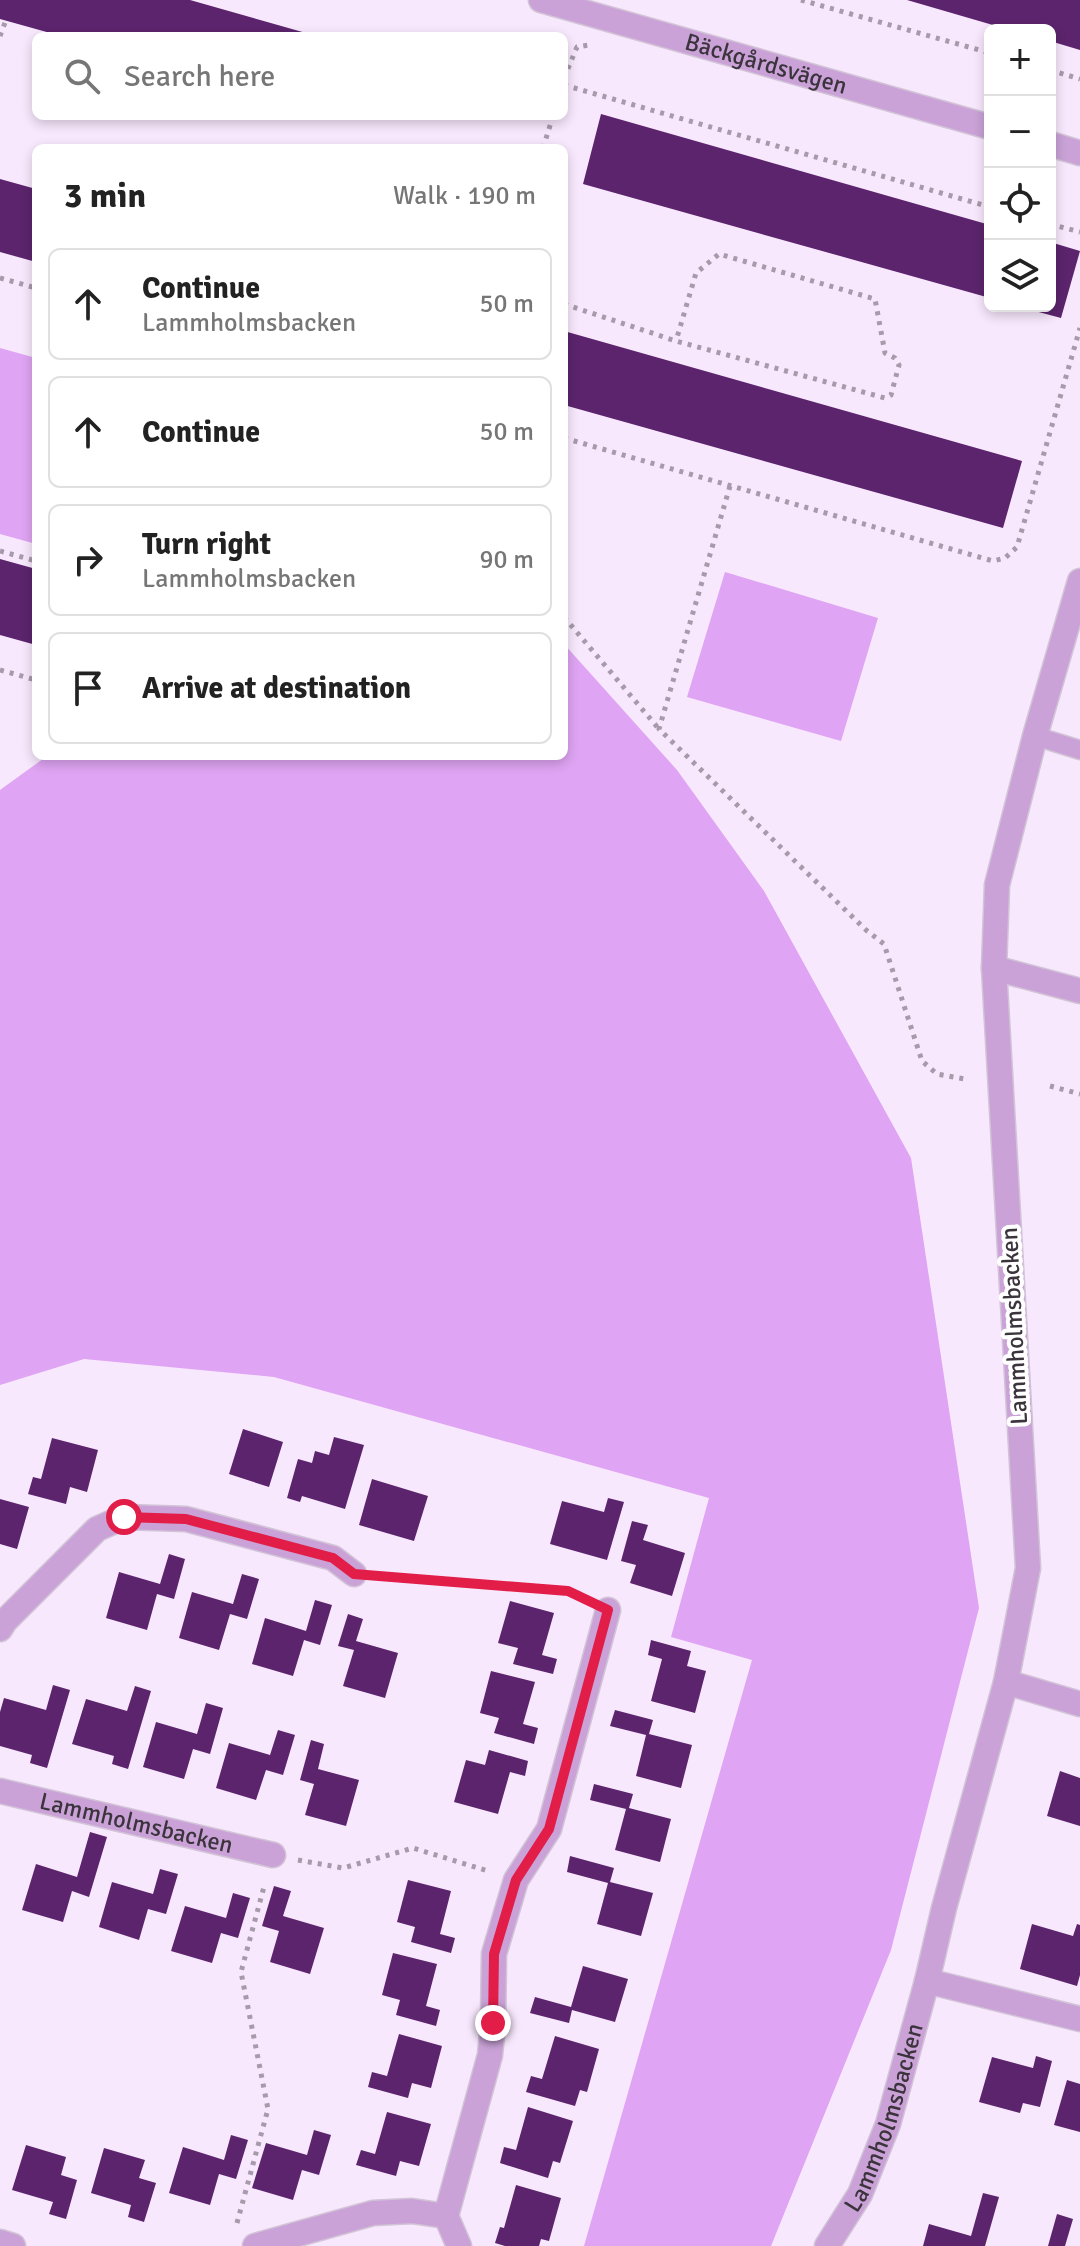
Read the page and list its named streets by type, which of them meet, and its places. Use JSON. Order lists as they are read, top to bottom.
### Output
{
  "streets": {
    "street": ["Bäckgårdsvägen", "Lammholmsbacken"]
  },
  "page": {
    "map_buttons": ["+", "−"],
    "search": "Search here",
    "heading": ["3 min", "Walk · 190 m"],
    "list": [
      ["Continue", "Lammholmsbacken", "50 m"],
      ["Continue", "50 m"],
      ["Turn right", "Lammholmsbacken", "90 m"],
      "Arrive at destination"
    ]
  }
}
